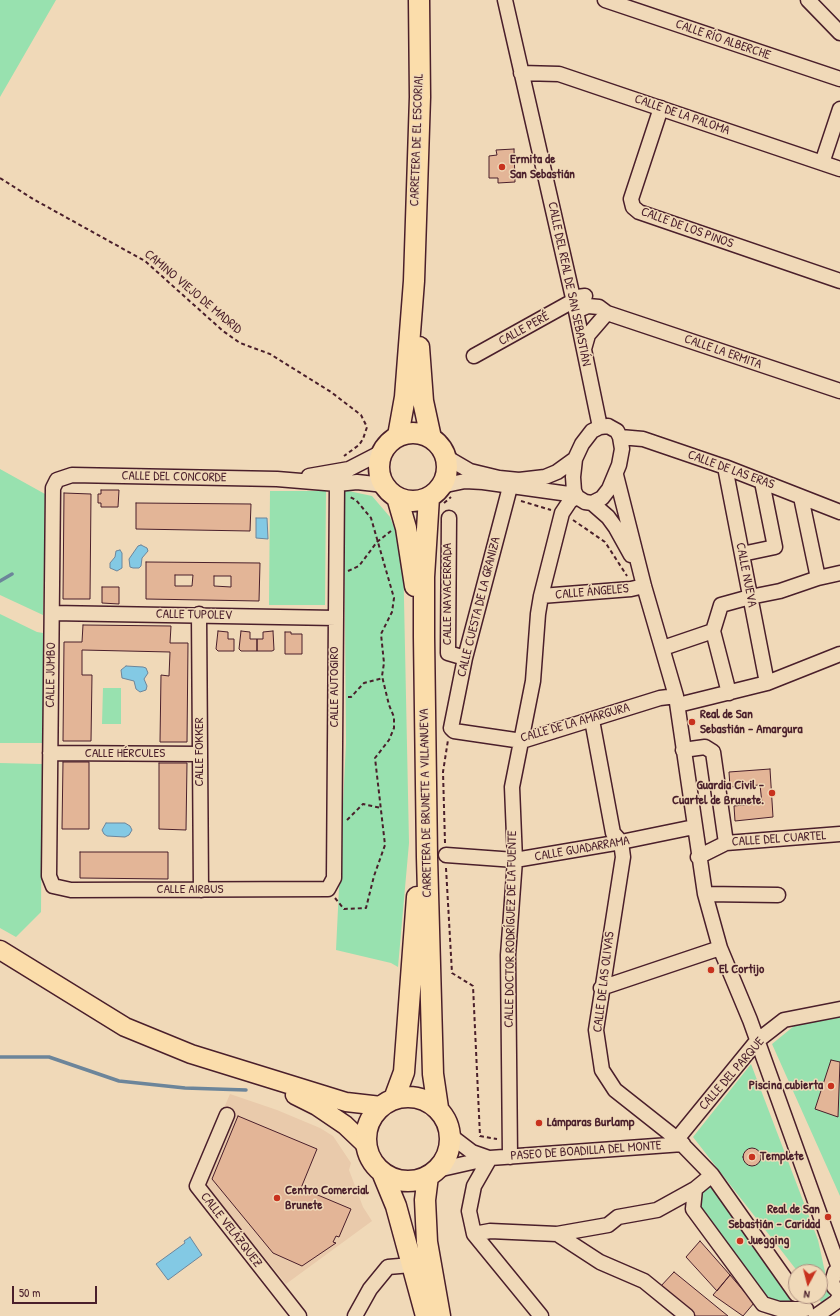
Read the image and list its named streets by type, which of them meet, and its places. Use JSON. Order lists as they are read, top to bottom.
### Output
{
  "streets": {
    "highway": ["CARRETERA DE EL ESCORIAL", "CARRETERA DE BRUNETE A VILLANUEVA"],
    "street": [
      "CALLE RÍO ALBERCHE",
      "CALLE DE LA PALOMA",
      "CALLE DE LOS PINOS",
      "CALLE DEL REAL DE SAN SEBASTIÁN",
      "CALLE PERÉ",
      "CALLE LA ERMITA",
      "CALLE DE LAS ERAS",
      "CALLE DEL CONCORDE",
      "CALLE NUEVA",
      "CALLE ÁNGELES",
      "CALLE NAVACERRADA",
      "CALLE CUESTA DE LA GRANIZA",
      "CALLE TUPOLEV",
      "CALLE JUMBO",
      "CALLE AUTOGIRO",
      "CALLE DE LA AMARGURA",
      "CALLE FOKKER",
      "CALLE HÉRCULES",
      "CALLE DEL CUARTEL",
      "CALLE GUADARRAMA",
      "CALLE AIRBUS",
      "CALLE DOCTOR RODRÍGUEZ DE LA FUENTE",
      "CALLE DE LAS OLIVAS",
      "CALLE DEL PARQUE",
      "PASEO DE BOADILLA DEL MONTE",
      "CALLE VELÁZQUEZ"
    ],
    "path": ["CAMINO VIEJO DE MADRID"]
  },
  "crossings": [
    ["CALLE DE LA PALOMA", "CALLE DE LOS PINOS"],
    ["CALLE DE LA PALOMA", "CALLE DEL REAL DE SAN SEBASTIÁN"],
    ["CARRETERA DE EL ESCORIAL", "CALLE DEL CONCORDE"],
    ["CARRETERA DE EL ESCORIAL", "CALLE NAVACERRADA"],
    ["CARRETERA DE EL ESCORIAL", "CARRETERA DE BRUNETE A VILLANUEVA"],
    ["CALLE DEL REAL DE SAN SEBASTIÁN", "CALLE PERÉ"],
    ["CALLE DEL REAL DE SAN SEBASTIÁN", "CALLE LA ERMITA"],
    ["CALLE PERÉ", "CALLE LA ERMITA"],
    ["CALLE DE LAS ERAS", "CALLE NUEVA"],
    ["CALLE DEL CONCORDE", "CALLE NAVACERRADA"],
    ["CALLE DEL CONCORDE", "CALLE JUMBO"],
    ["CALLE DEL CONCORDE", "CALLE AUTOGIRO"],
    ["CALLE DEL CONCORDE", "CARRETERA DE BRUNETE A VILLANUEVA"],
    ["CALLE NUEVA", "CALLE DE LA AMARGURA"],
    ["CALLE ÁNGELES", "CALLE DOCTOR RODRÍGUEZ DE LA FUENTE"],
    ["CALLE NAVACERRADA", "CALLE CUESTA DE LA GRANIZA"],
    ["CALLE NAVACERRADA", "CARRETERA DE BRUNETE A VILLANUEVA"],
    ["CALLE CUESTA DE LA GRANIZA", "CALLE DE LA AMARGURA"],
    ["CALLE TUPOLEV", "CALLE JUMBO"],
    ["CALLE TUPOLEV", "CALLE AUTOGIRO"],
    ["CALLE TUPOLEV", "CALLE FOKKER"],
    ["CALLE JUMBO", "CALLE HÉRCULES"],
    ["CALLE JUMBO", "CALLE AIRBUS"],
    ["CALLE AUTOGIRO", "CALLE AIRBUS"],
    ["CALLE DE LA AMARGURA", "CALLE DOCTOR RODRÍGUEZ DE LA FUENTE"],
    ["CALLE DE LA AMARGURA", "CALLE DE LAS OLIVAS"],
    ["CALLE FOKKER", "CALLE HÉRCULES"],
    ["CALLE FOKKER", "CALLE AIRBUS"],
    ["CARRETERA DE BRUNETE A VILLANUEVA", "PASEO DE BOADILLA DEL MONTE"],
    ["CALLE GUADARRAMA", "CALLE DOCTOR RODRÍGUEZ DE LA FUENTE"],
    ["CALLE GUADARRAMA", "CALLE DE LAS OLIVAS"],
    ["CALLE DOCTOR RODRÍGUEZ DE LA FUENTE", "PASEO DE BOADILLA DEL MONTE"],
    ["CALLE DE LAS OLIVAS", "CALLE DEL PARQUE"],
    ["CALLE DE LAS OLIVAS", "PASEO DE BOADILLA DEL MONTE"],
    ["CALLE DEL PARQUE", "PASEO DE BOADILLA DEL MONTE"]
  ],
  "places": [
    "Ermita de San Sebastián",
    "Real de San Sebastián - Amargura",
    "Guardia Civil - Cuartel de Brunete.",
    "El Cortijo",
    "Piscina cubierta",
    "Lámparas Burlamp",
    "Templete",
    "Centro Comercial Brunete",
    "Real de San Sebastián - Caridad",
    "Juegging"
  ],
  "scale_bar": "50 m",
  "north": "bottom"
}
